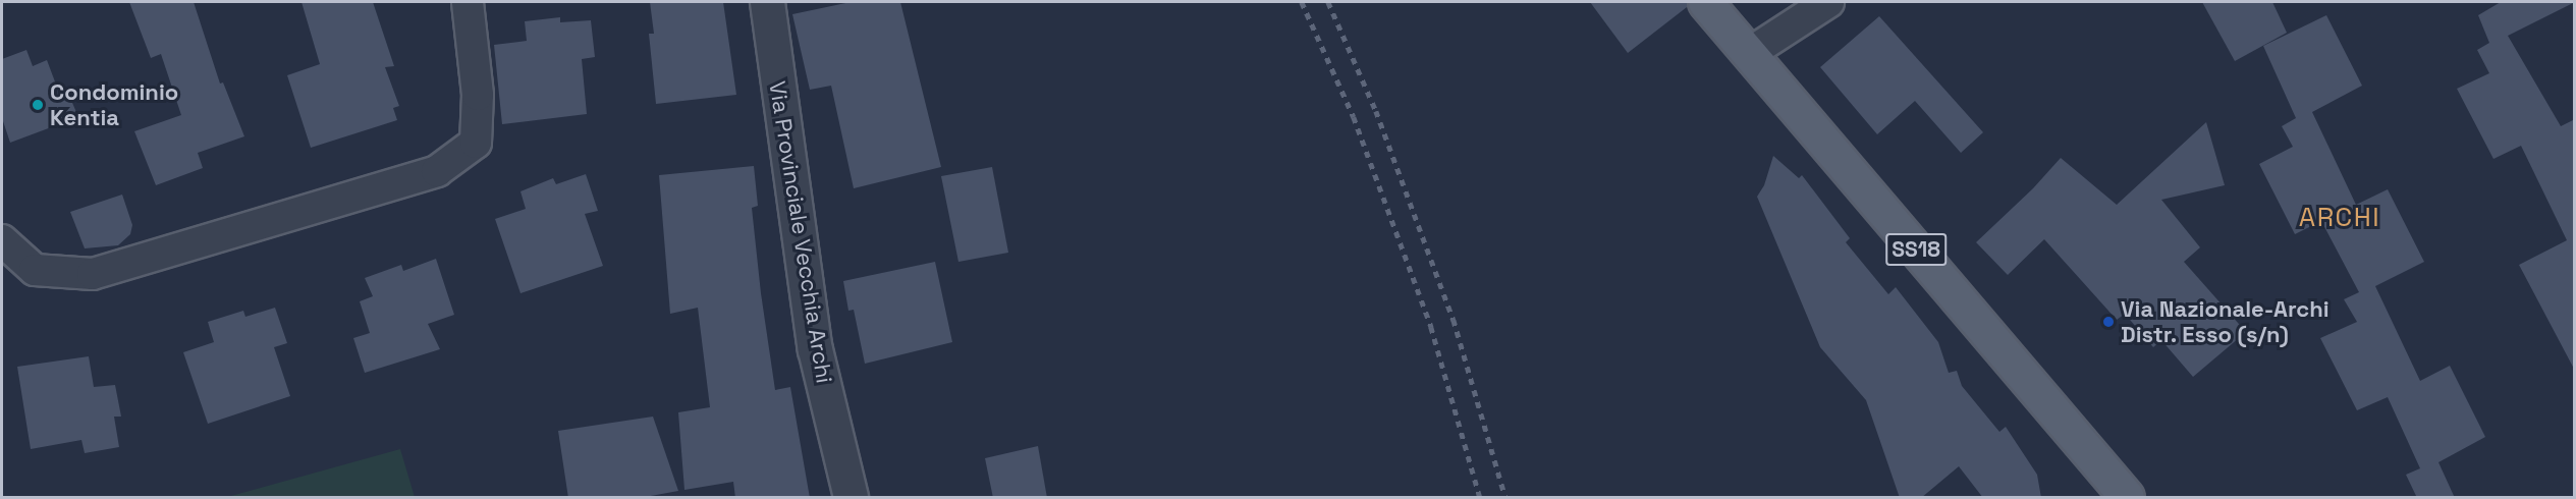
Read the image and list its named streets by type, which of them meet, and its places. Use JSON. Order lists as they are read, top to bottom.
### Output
{
  "streets": {
    "main road": ["SS18"],
    "street": ["Via Provinciale Vecchia Archi"]
  },
  "districts": ["ARCHI"],
  "places": ["Condominio Kentia", "Via Nazionale-Archi Distr. Esso (s/n)"]
}
